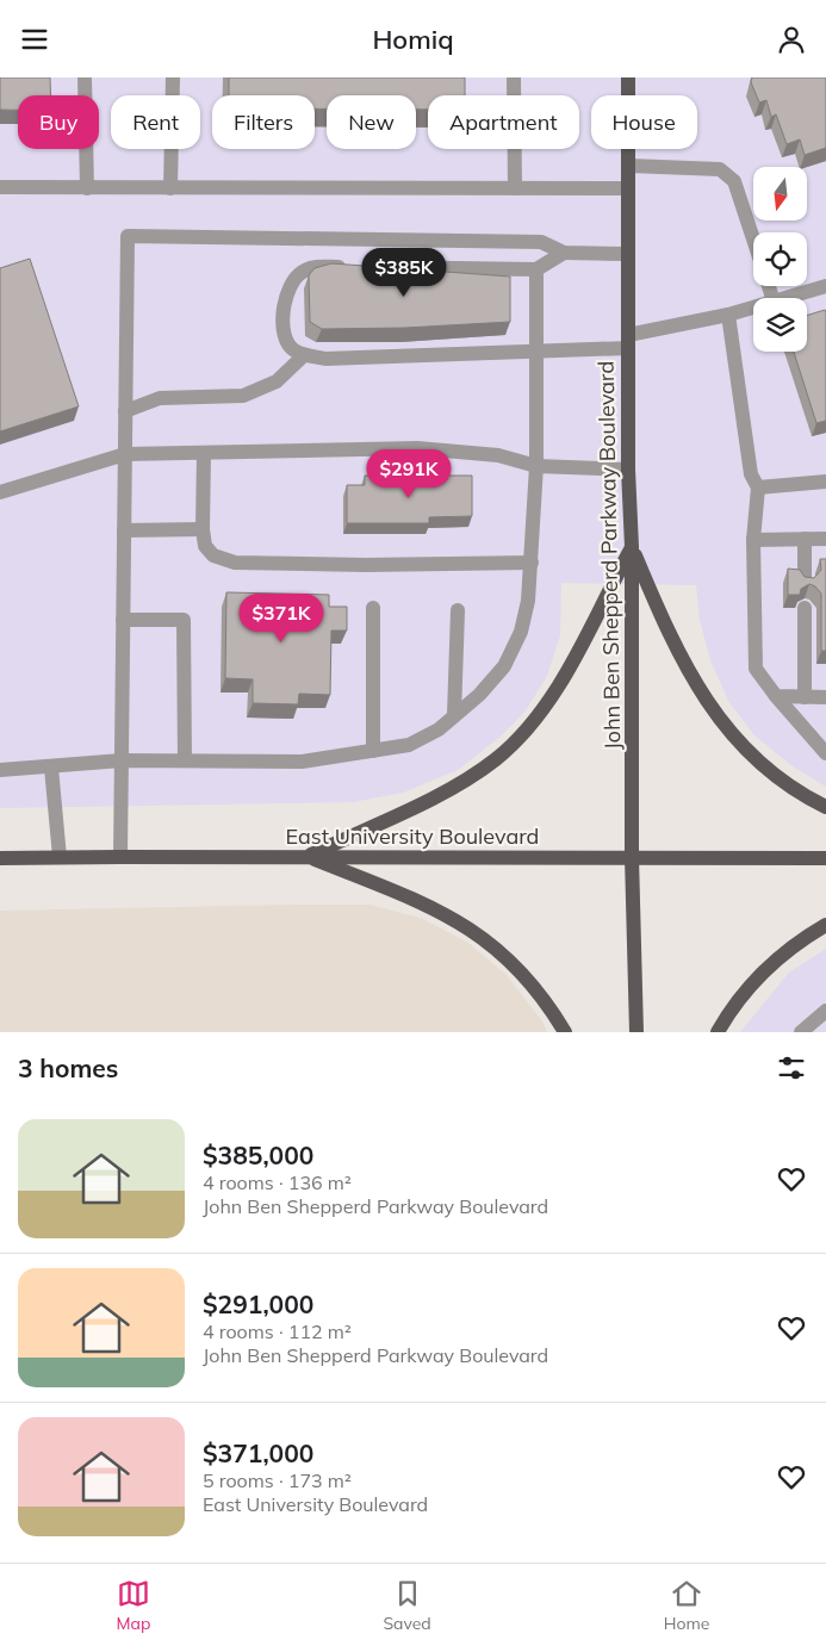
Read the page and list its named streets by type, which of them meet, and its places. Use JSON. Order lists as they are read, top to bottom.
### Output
{
  "streets": {
    "main road": ["John Ben Shepperd Parkway Boulevard", "East University Boulevard"]
  },
  "crossings": [
    ["John Ben Shepperd Parkway Boulevard", "East University Boulevard"]
  ],
  "north": "bottom",
  "page": {
    "header": "Homiq",
    "chip": [
      "Buy",
      "Rent",
      "Filters",
      "New",
      "Apartment",
      "House"
    ],
    "price": ["$385K", "$291K", "$371K"],
    "heading": "3 homes",
    "list": [
      {
        "name": "$385,000",
        "note": "4 rooms · 136 m² · John Ben Shepperd Parkway Boulevard"
      },
      {
        "name": "$291,000",
        "note": "4 rooms · 112 m² · John Ben Shepperd Parkway Boulevard"
      },
      {
        "name": "$371,000",
        "note": "5 rooms · 173 m² · East University Boulevard"
      }
    ],
    "tabs": ["Map", "Saved", "Home"]
  }
}
